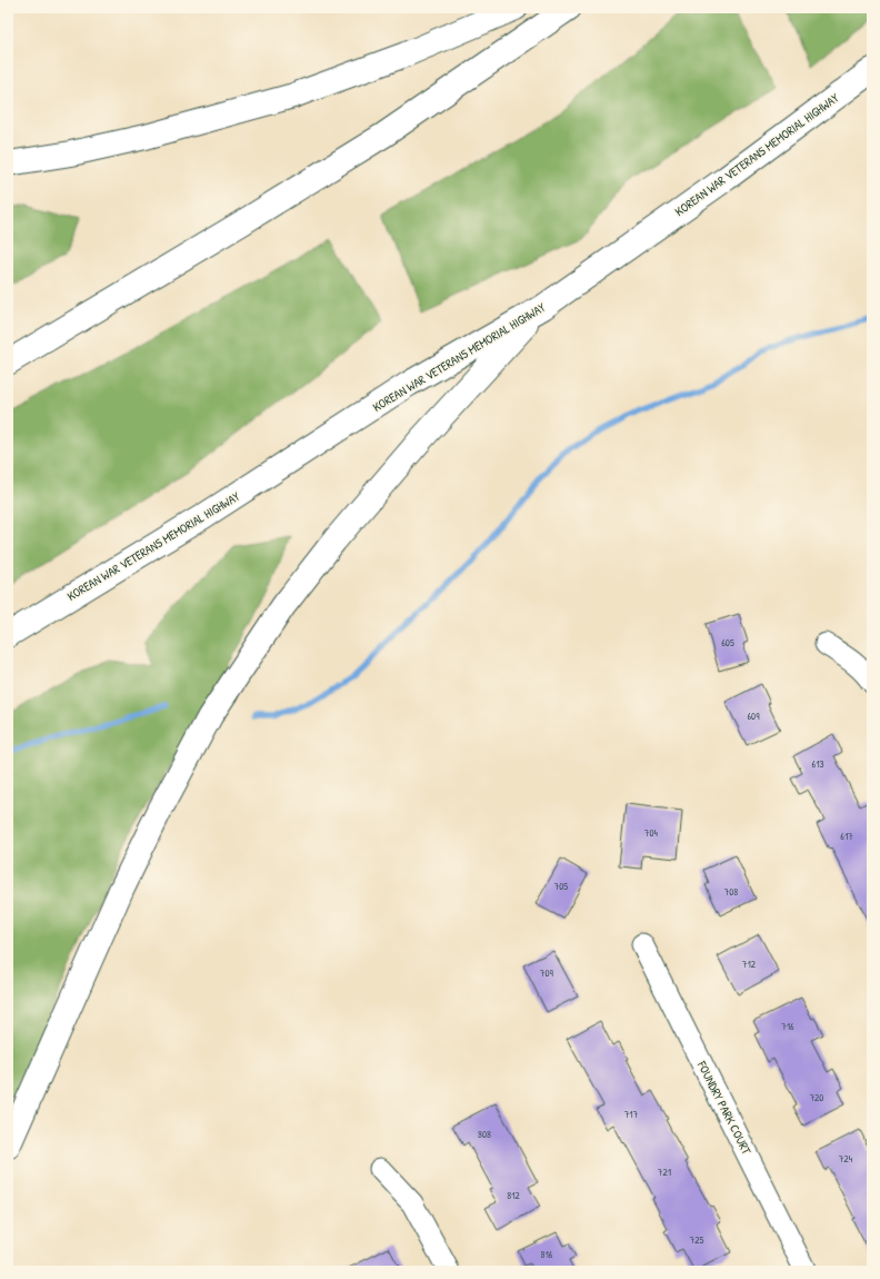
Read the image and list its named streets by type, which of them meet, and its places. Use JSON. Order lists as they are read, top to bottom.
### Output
{
  "streets": {
    "highway": ["KOREAN WAR VETERANS MEMORIAL HIGHWAY"],
    "street": ["FOUNDRY PARK COURT"]
  },
  "house_numbers": [
    "605",
    "609",
    "613",
    "704",
    "617",
    "705",
    "708",
    "712",
    "709",
    "716",
    "720",
    "717",
    "808",
    "724",
    "721",
    "812",
    "725",
    "816"
  ]
}
